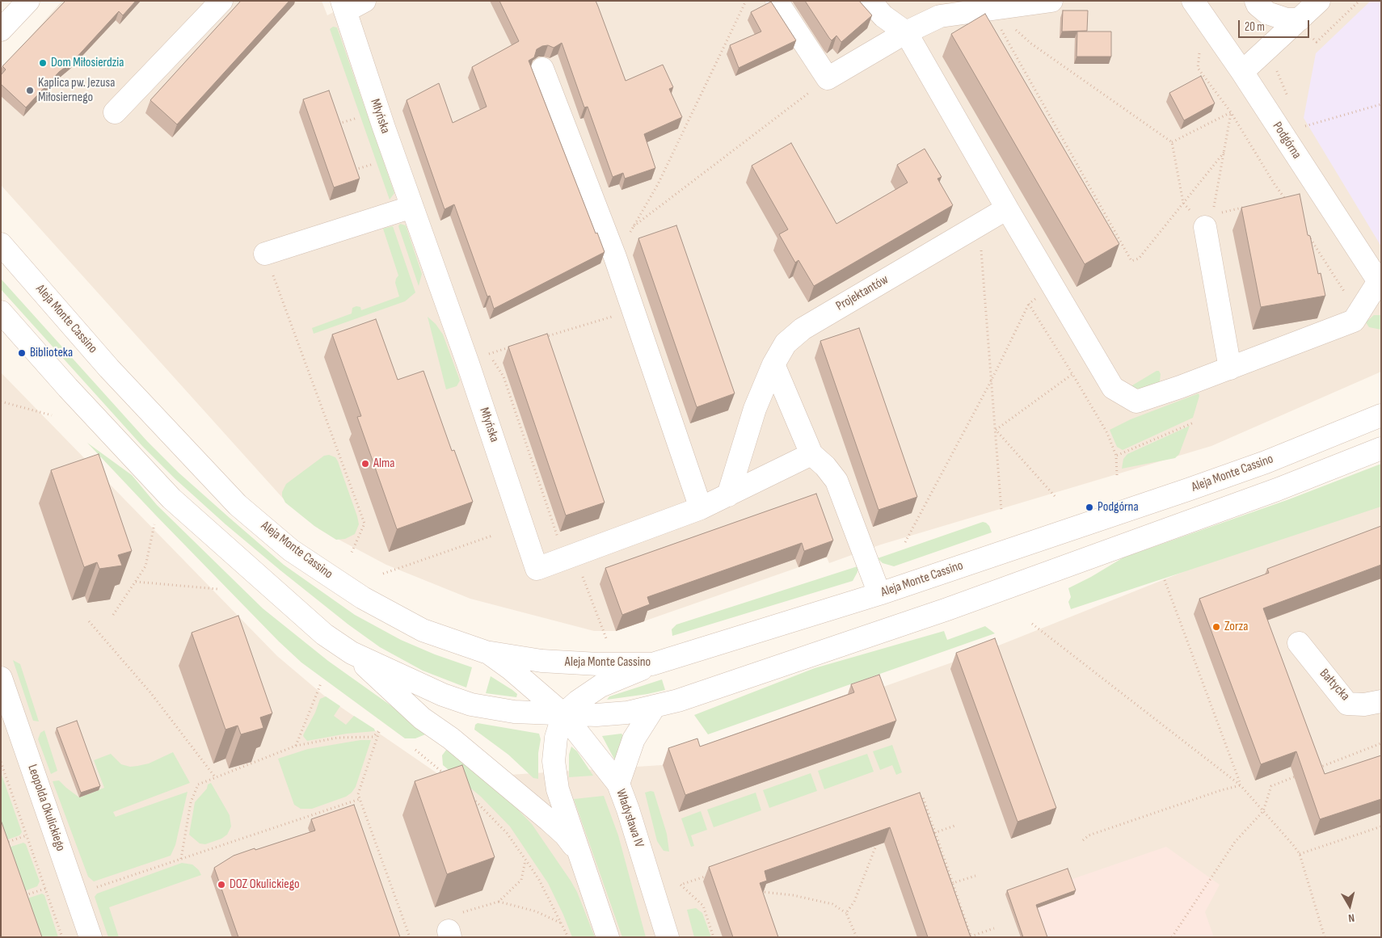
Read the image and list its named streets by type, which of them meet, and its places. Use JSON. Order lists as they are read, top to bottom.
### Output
{
  "streets": {
    "street": [
      "Młyńska",
      "Podgórna",
      "Projektantów",
      "Aleja Monte Cassino",
      "Bałtycka",
      "Leopolda Okulickiego",
      "Władysława IV"
    ]
  },
  "crossings": [
    ["Młyńska", "Projektantów"],
    ["Aleja Monte Cassino", "Władysława IV"]
  ],
  "places": [
    "Dom Miłosierdzia",
    "Kaplica pw. Jezusa Miłosiernego",
    "Biblioteka",
    "Alma",
    "Podgórna",
    "Zorza",
    "DOZ Okulickiego"
  ],
  "scale_bar": "20 m",
  "north": "bottom"
}
